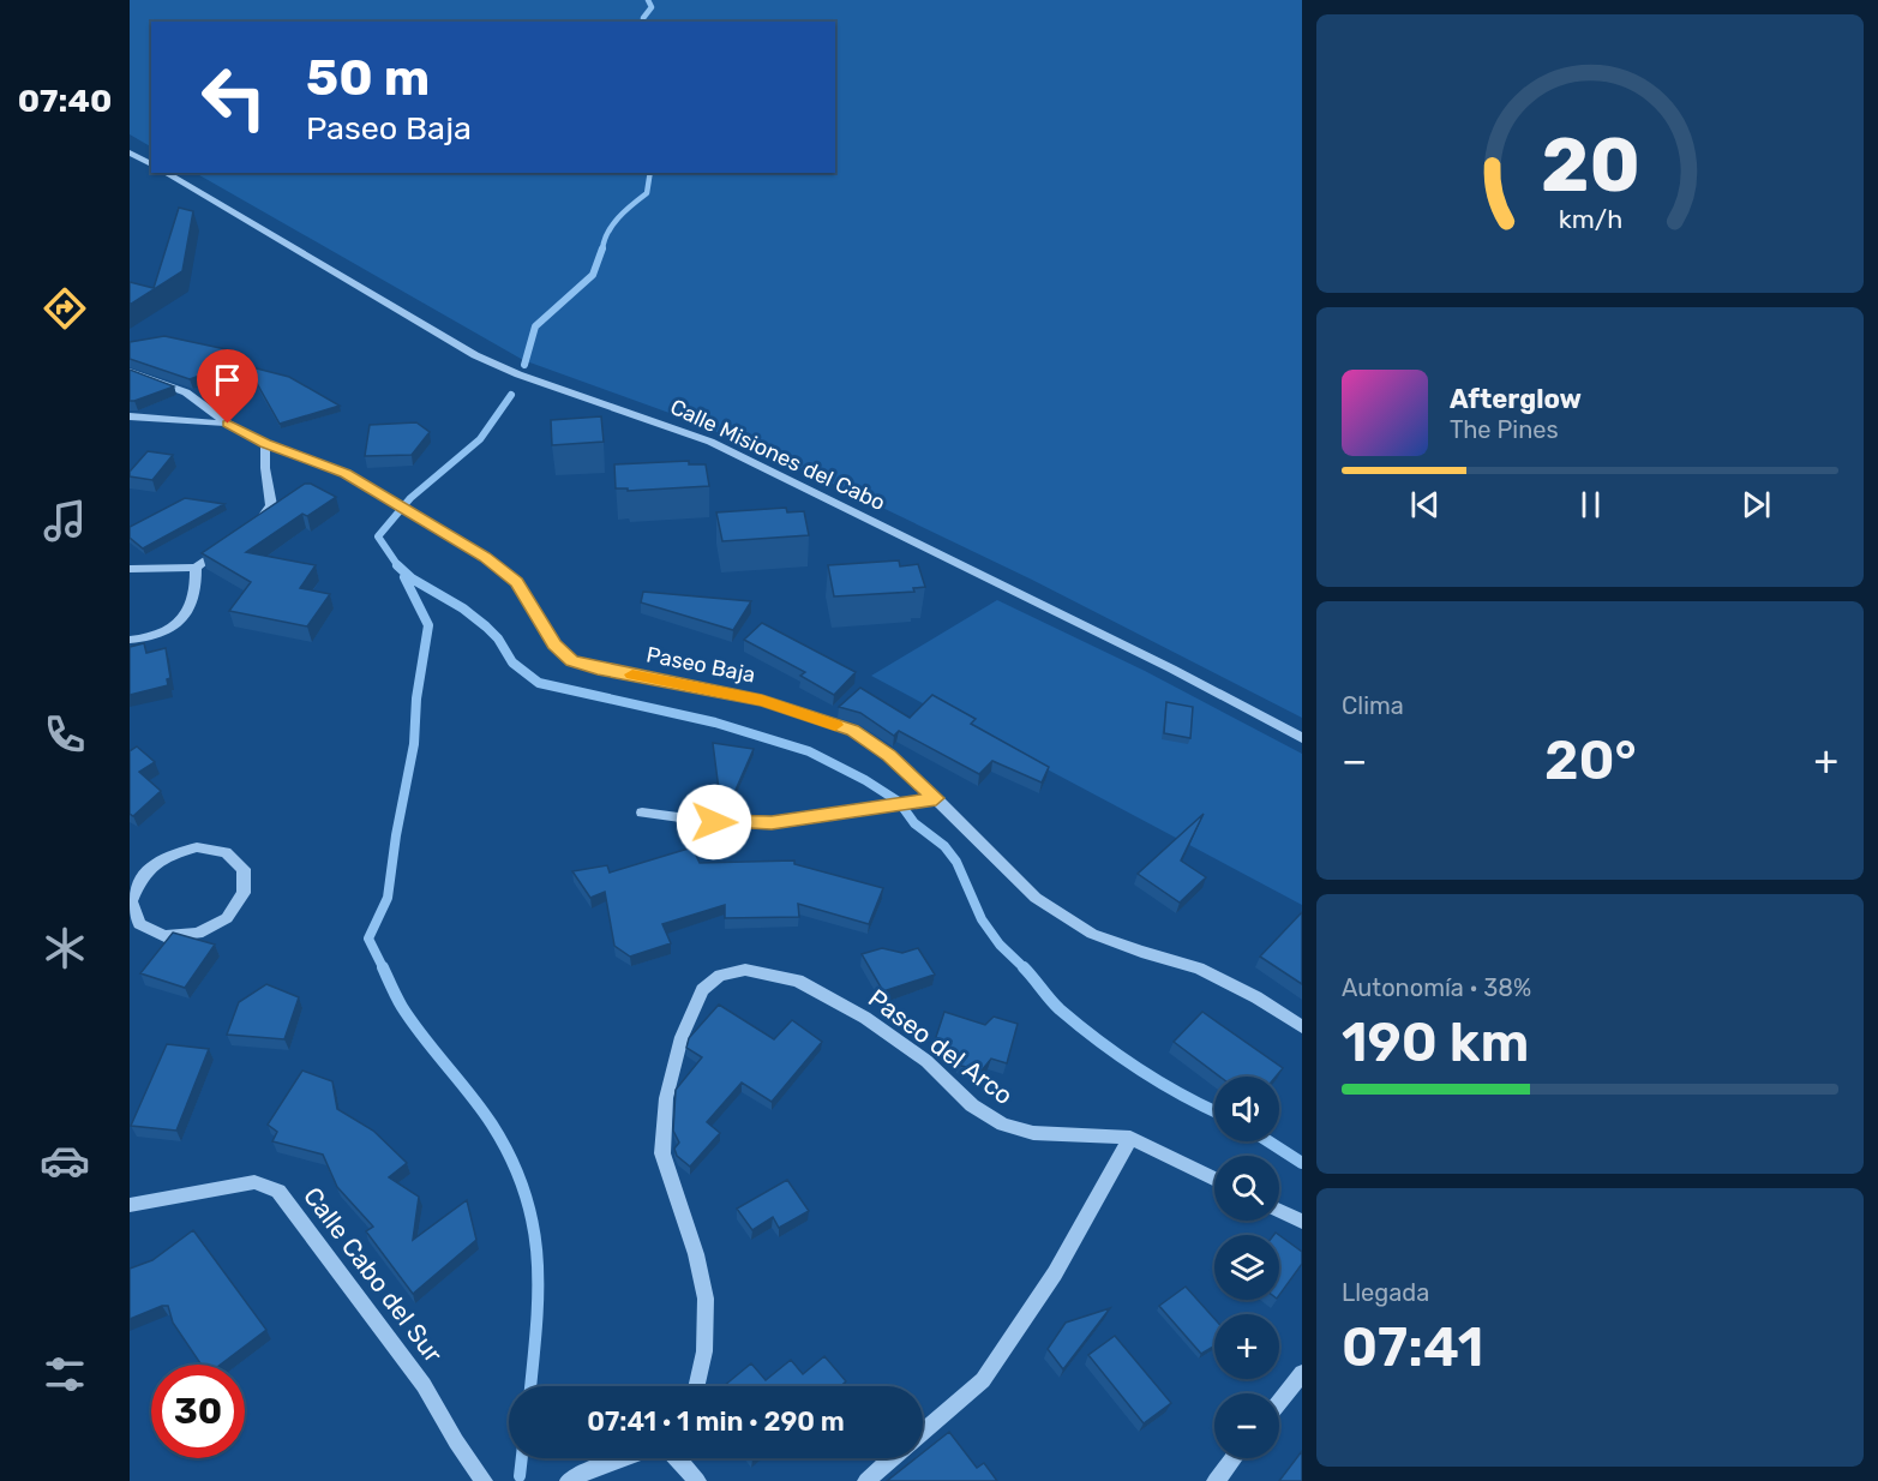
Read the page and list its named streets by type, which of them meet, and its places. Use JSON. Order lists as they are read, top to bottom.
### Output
{
  "streets": {
    "street": [
      "Calle Misiones del Cabo",
      "Paseo Baja",
      "Paseo del Arco",
      "Calle Cabo del Sur"
    ]
  },
  "page": {
    "tabs": "07:40",
    "turn": ["50 m", "Paseo Baja"],
    "song": ["Afterglow", "The Pines"],
    "tile": [
      "Clima",
      ["Autonomía · 38%", "190 km"],
      ["Llegada", "07:41"]
    ],
    "heat": ["−", "20°", "+"],
    "map_buttons": ["+", "−"],
    "limit": "30",
    "trip": "07:41 · 1 min · 290 m",
    "gauge": ["20", "km/h"]
  }
}
